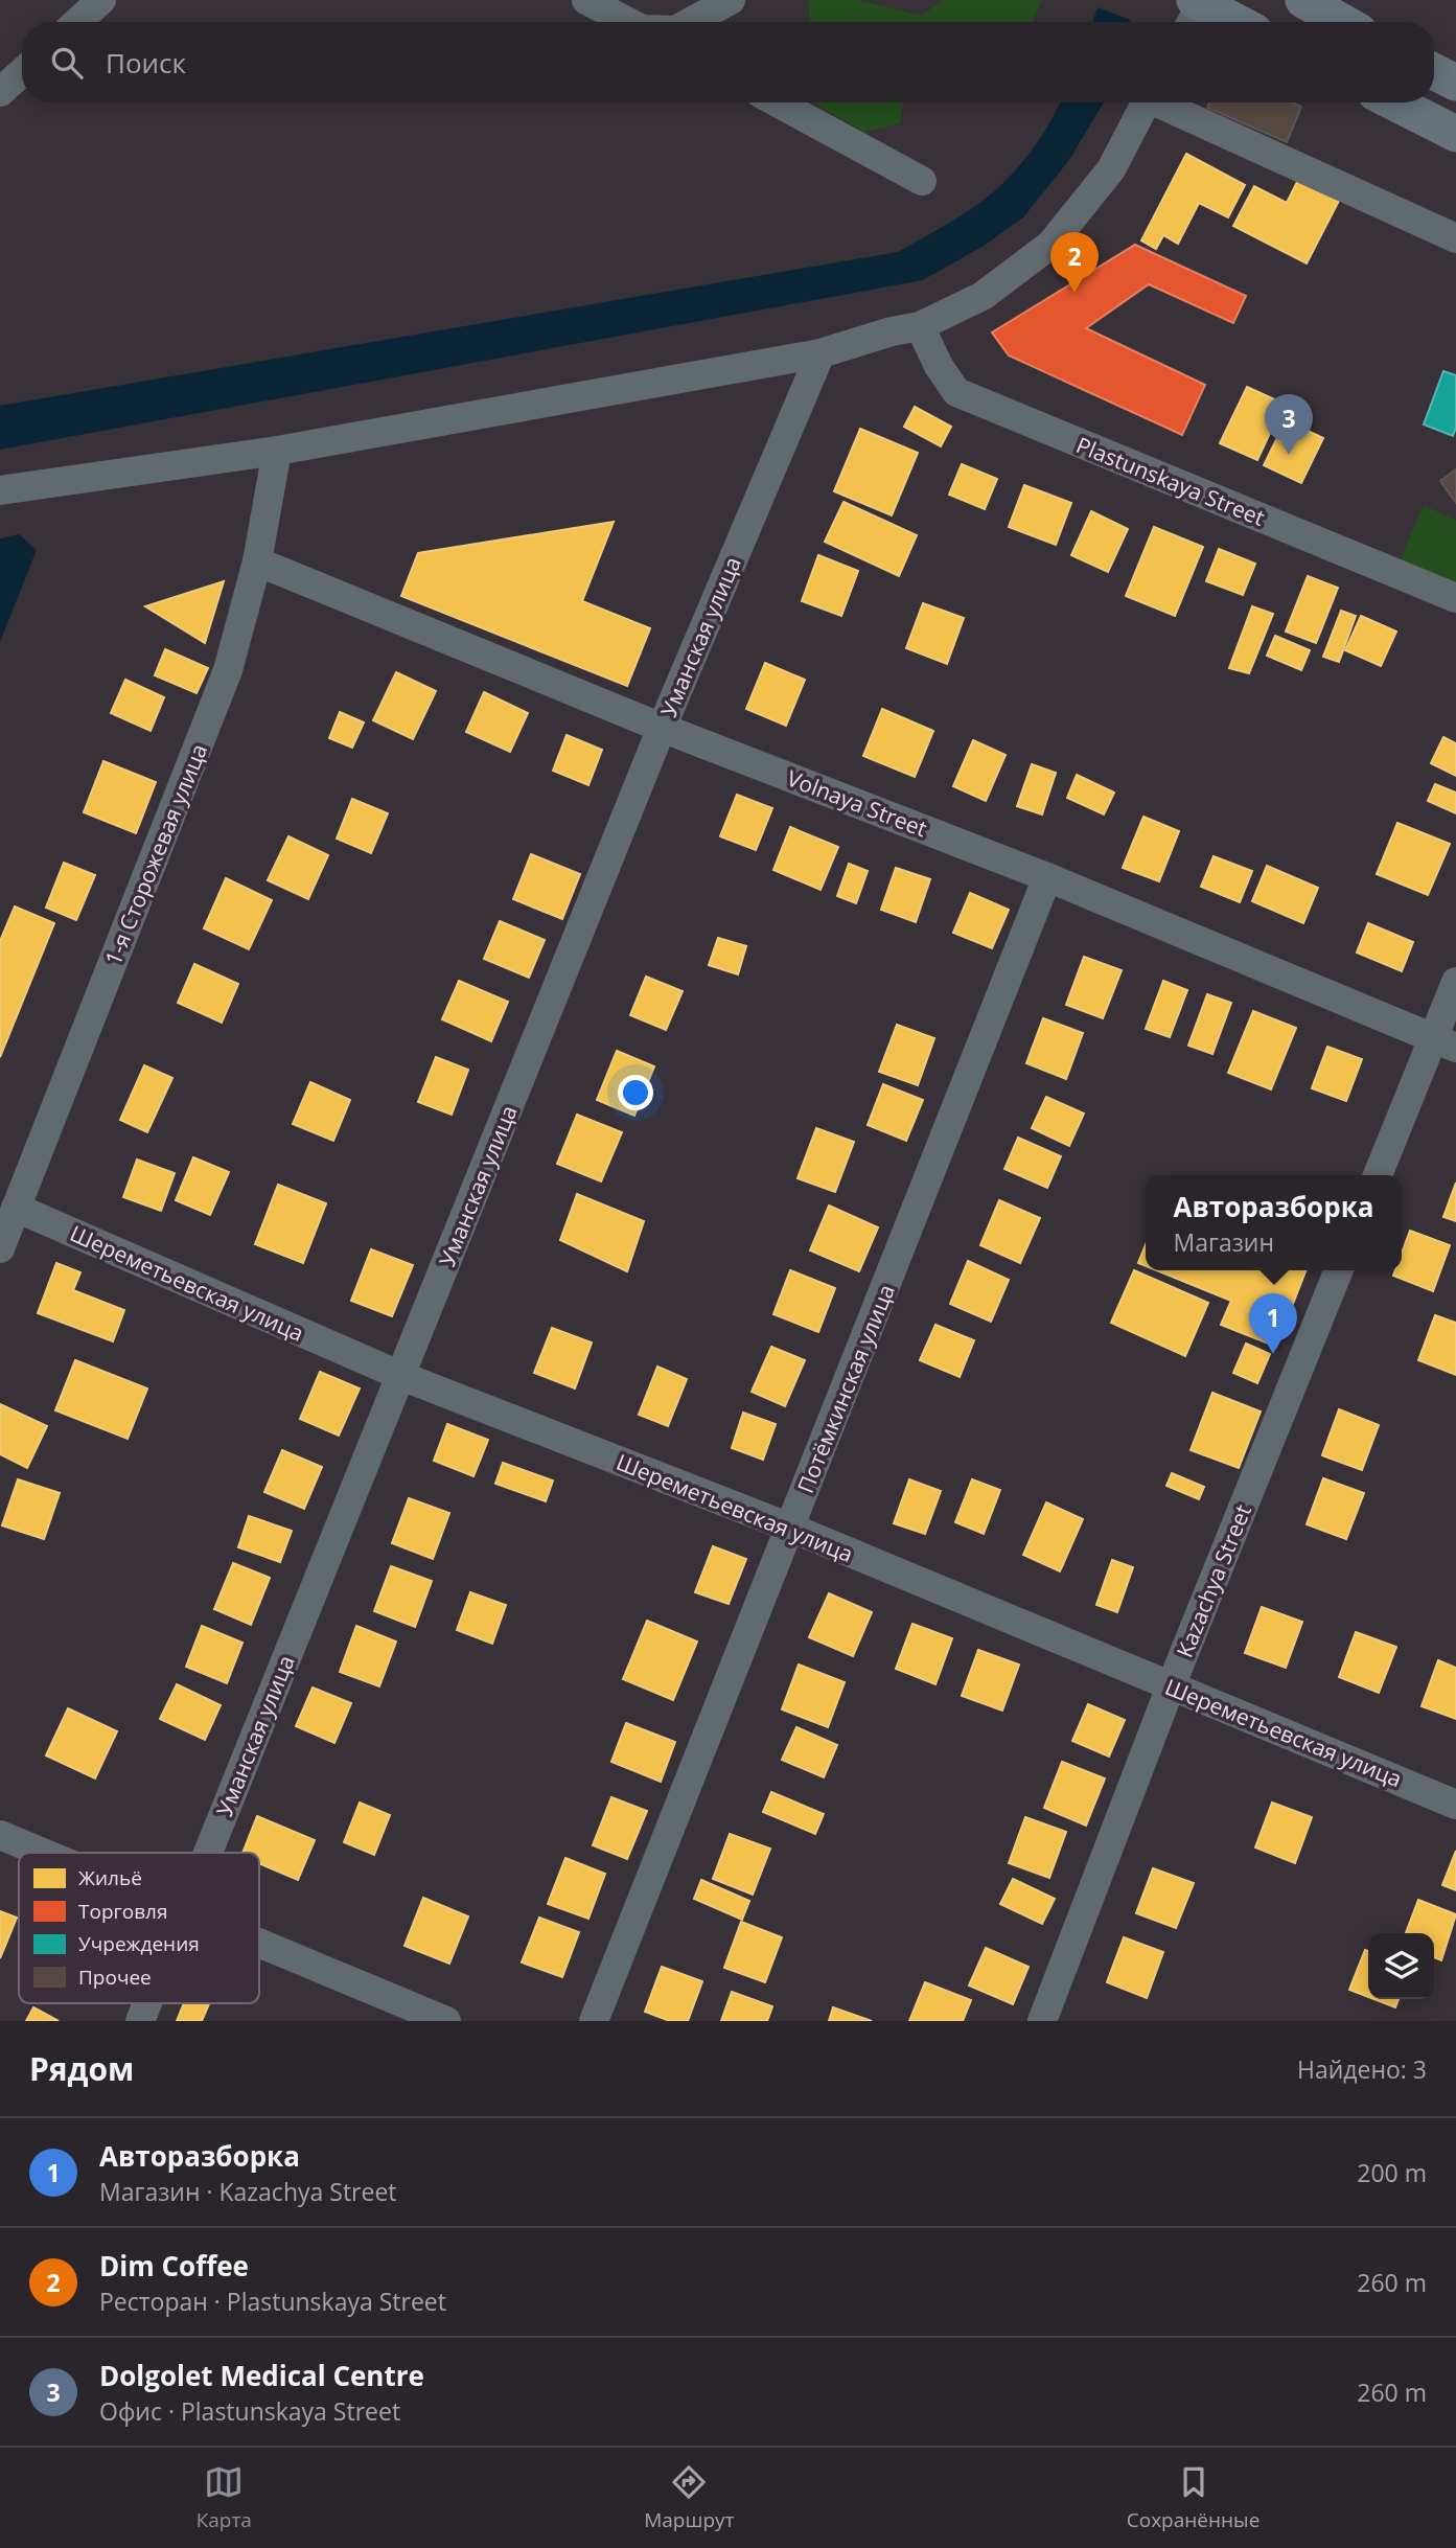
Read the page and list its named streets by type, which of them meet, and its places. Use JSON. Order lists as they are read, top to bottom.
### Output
{
  "streets": {
    "street": [
      "Plastunskaya Street",
      "Уманская улица",
      "Volnaya Street",
      "1-я Сторожевая улица",
      "Шереметьевская улица",
      "Потёмкинская улица",
      "Kazachya Street"
    ]
  },
  "crossings": [
    ["Уманская улица", "Volnaya Street"],
    ["Уманская улица", "Шереметьевская улица"],
    ["Volnaya Street", "1-я Сторожевая улица"],
    ["Volnaya Street", "Потёмкинская улица"],
    ["1-я Сторожевая улица", "Шереметьевская улица"],
    ["Шереметьевская улица", "Потёмкинская улица"],
    ["Шереметьевская улица", "Kazachya Street"]
  ],
  "legend": [
    "Жильё",
    "Торговля",
    "Учреждения",
    "Прочее"
  ],
  "page": {
    "search": "Поиск",
    "pins": ["2", "3", "1"],
    "popup": ["Авторазборка", "Магазин"],
    "heading": ["Рядом", "Найдено: 3"],
    "list": [
      {
        "mark": "1",
        "name": "Авторазборка",
        "note": "Магазин · Kazachya Street",
        "value": "200 m"
      },
      {
        "mark": "2",
        "name": "Dim Coffee",
        "note": "Ресторан · Plastunskaya Street",
        "value": "260 m"
      },
      {
        "mark": "3",
        "name": "Dolgolet Medical Centre",
        "note": "Офис · Plastunskaya Street",
        "value": "260 m"
      }
    ],
    "nav": ["Карта", "Маршрут", "Сохранённые"]
  }
}
